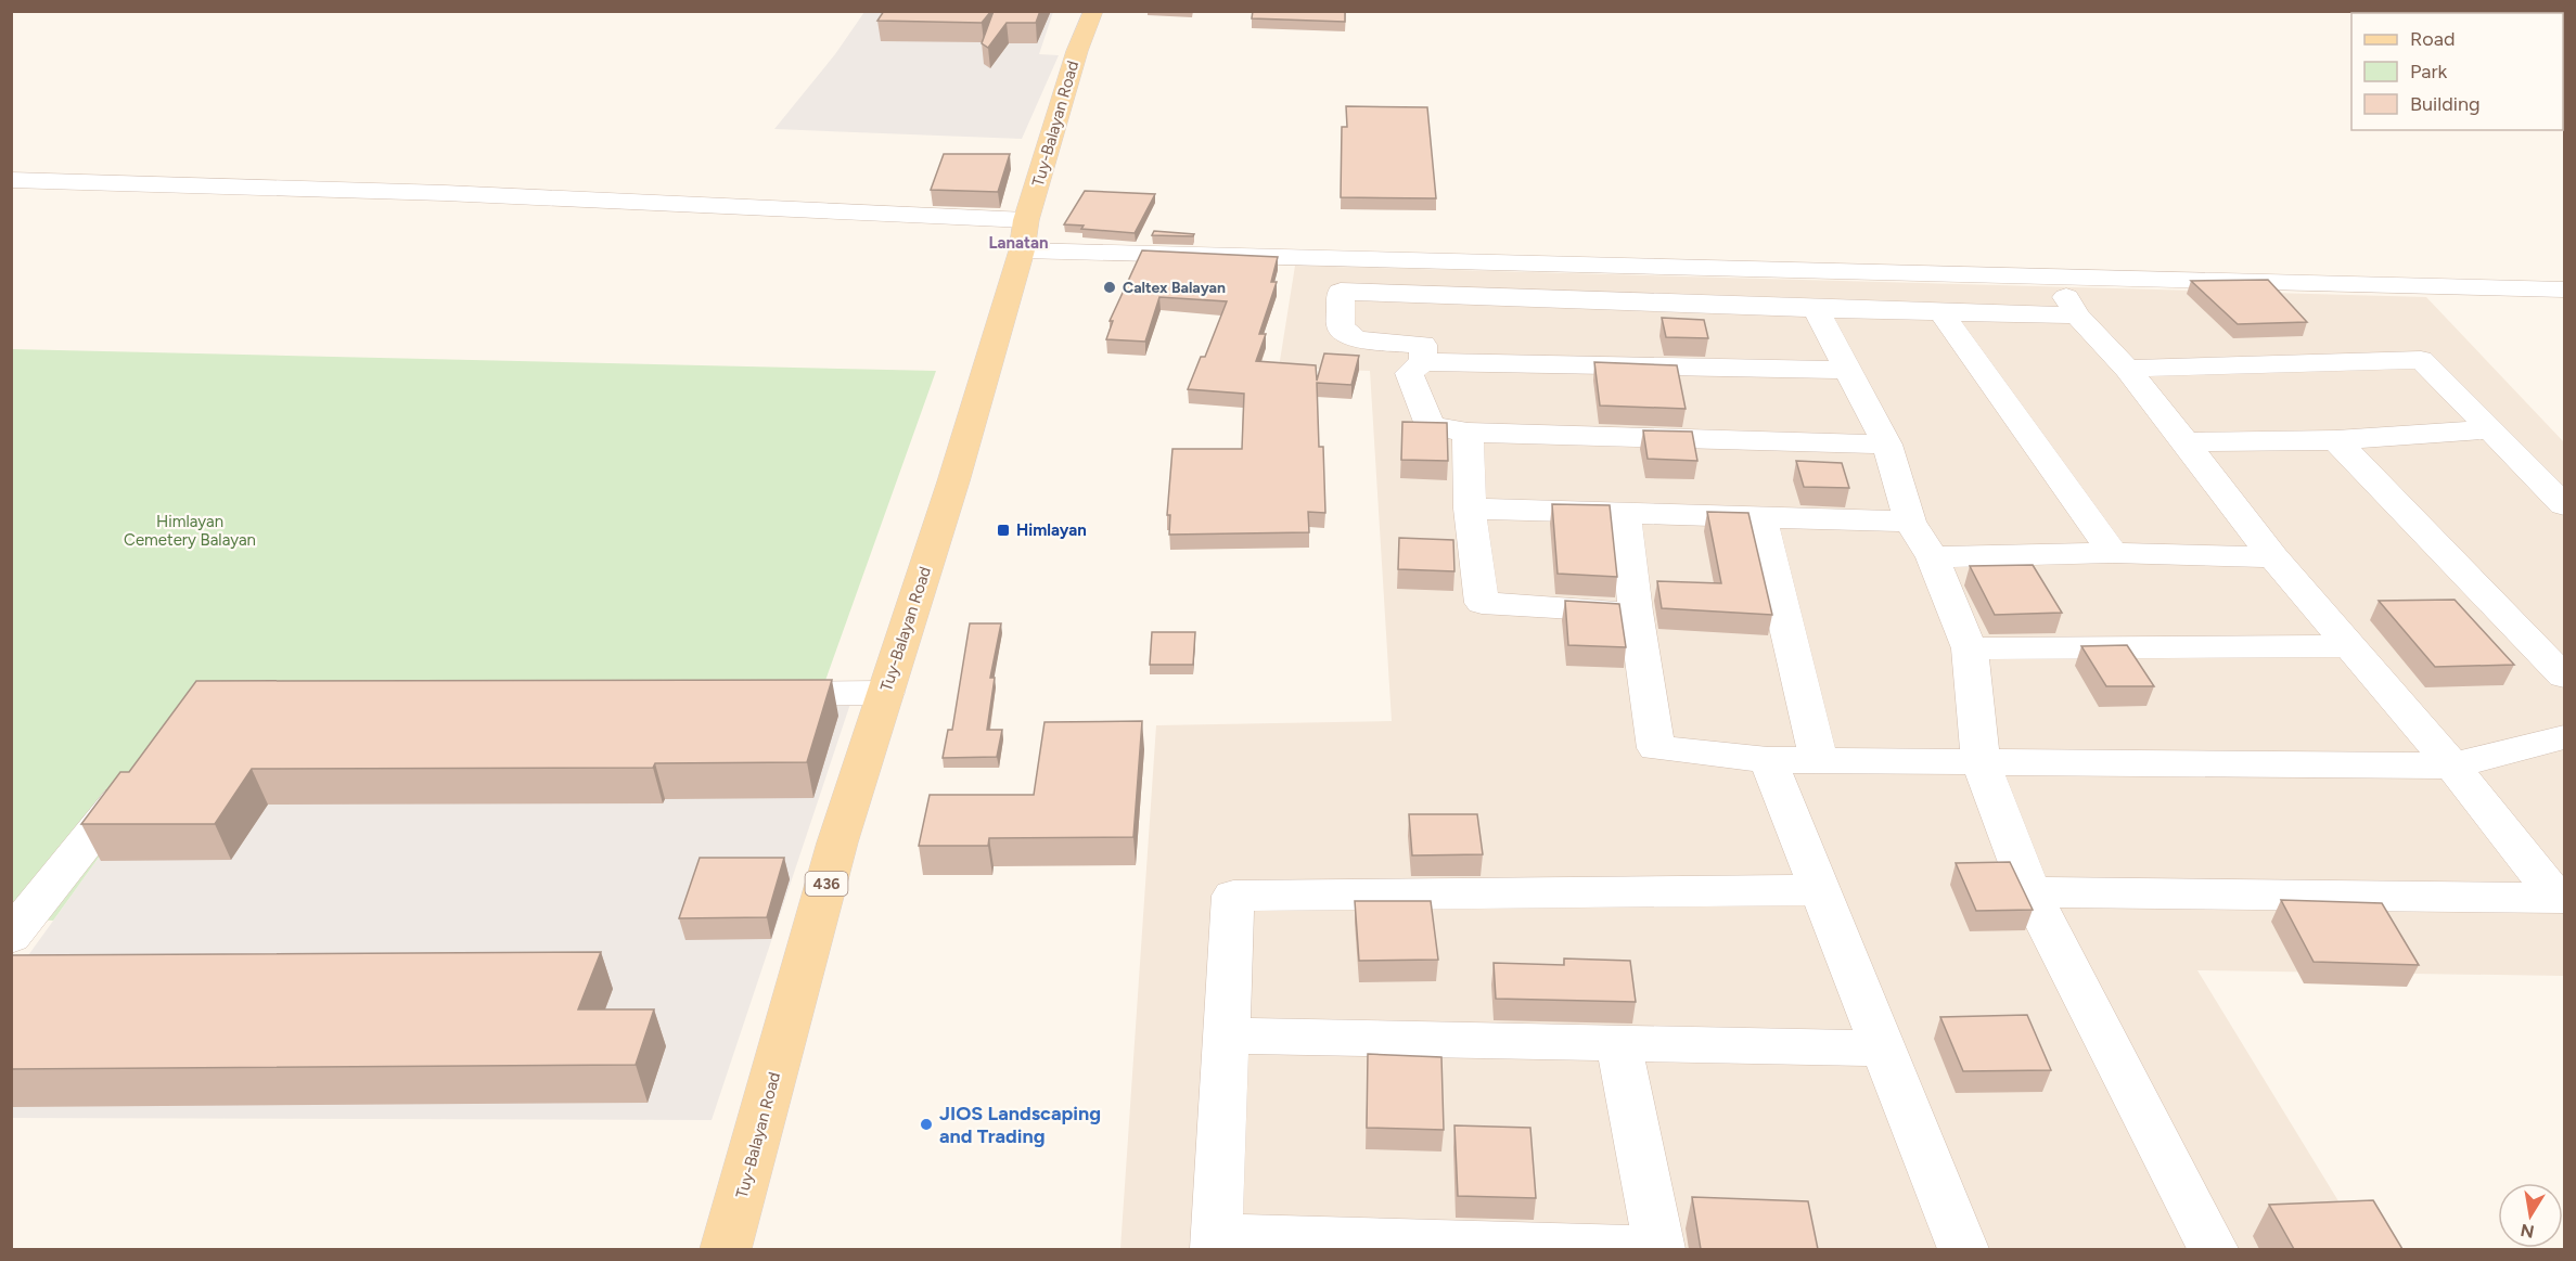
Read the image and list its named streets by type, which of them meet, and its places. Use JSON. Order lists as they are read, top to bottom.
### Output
{
  "streets": {
    "main road": ["Tuy-Balayan Road", "436"]
  },
  "districts": ["Lanatan"],
  "parks": ["Himlayan Cemetery Balayan"],
  "places": {
    "other": ["Caltex Balayan", "JIOS Landscaping and Trading"],
    "transit": ["Himlayan"]
  },
  "legend": ["Road", "Park", "Building"],
  "north": "bottom"
}
